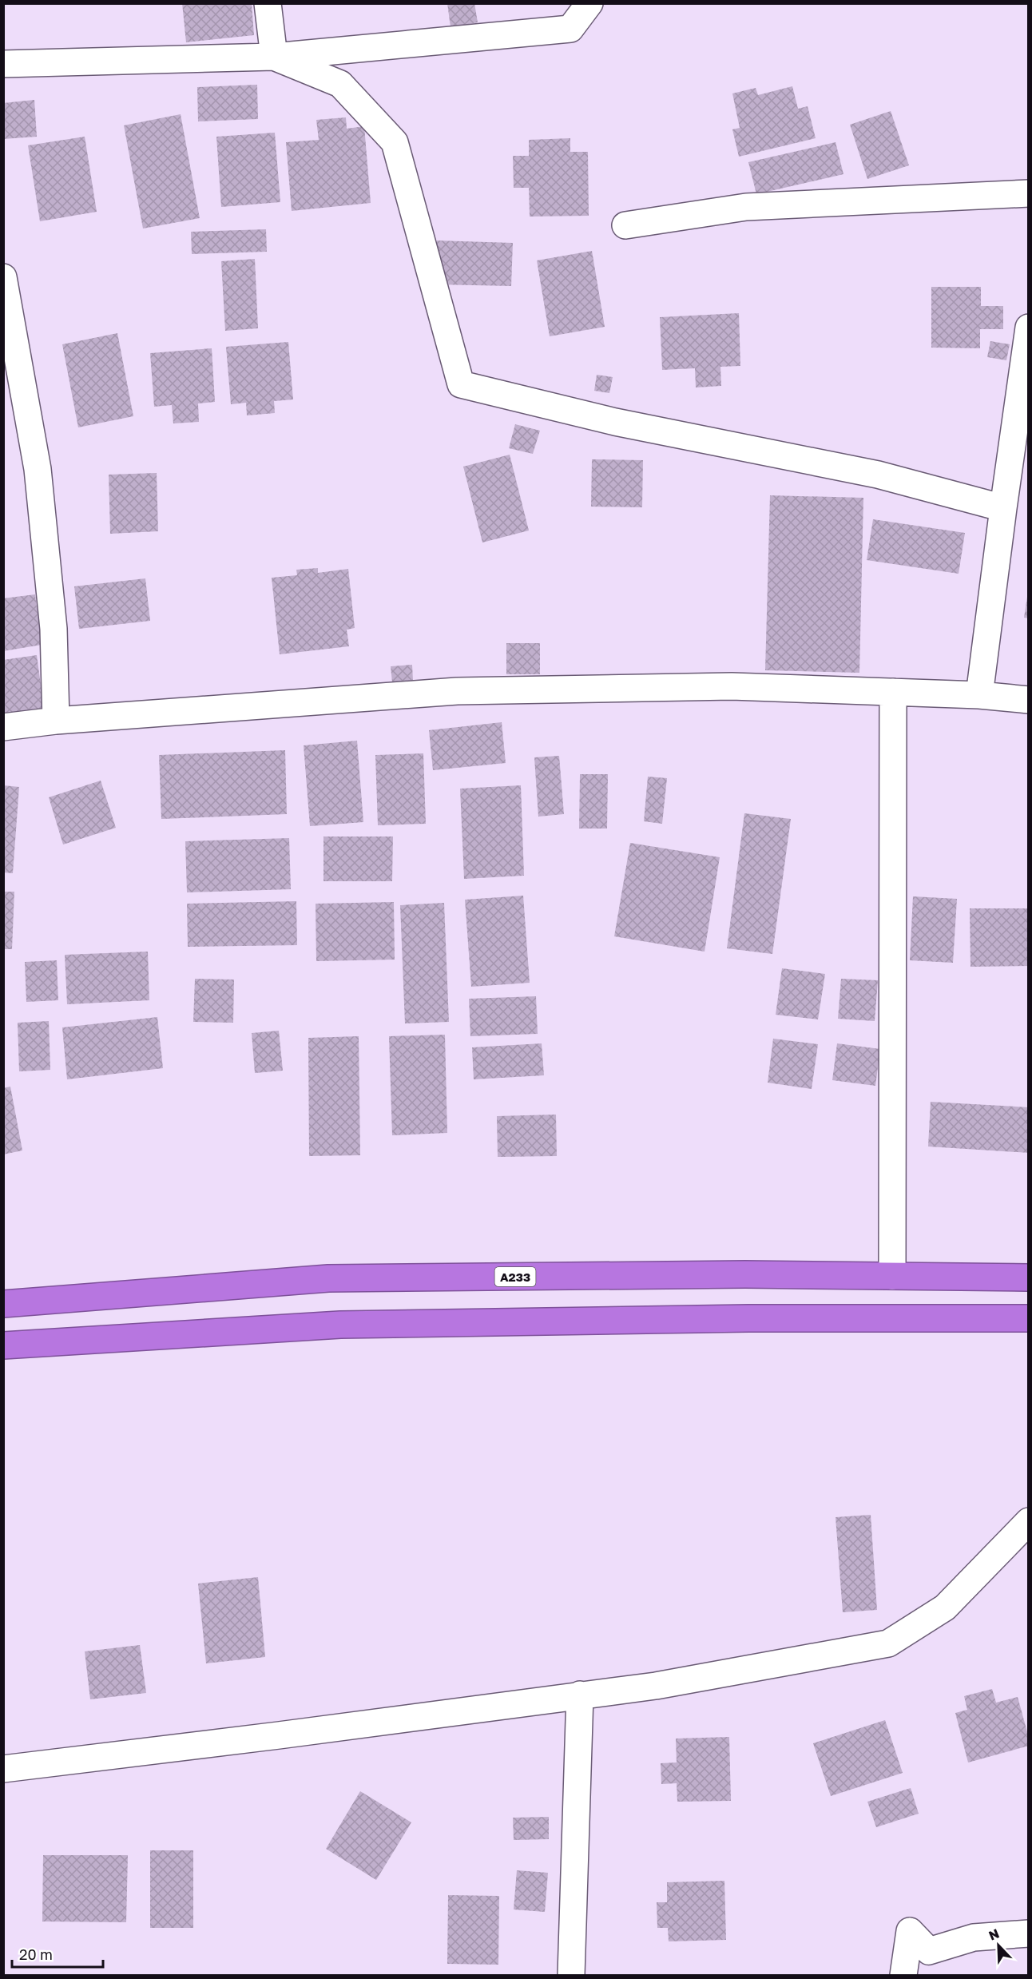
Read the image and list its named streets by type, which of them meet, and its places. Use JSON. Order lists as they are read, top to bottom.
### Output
{
  "streets": {
    "highway": ["A233"]
  },
  "scale_bar": "20 m",
  "north": "top left"
}
